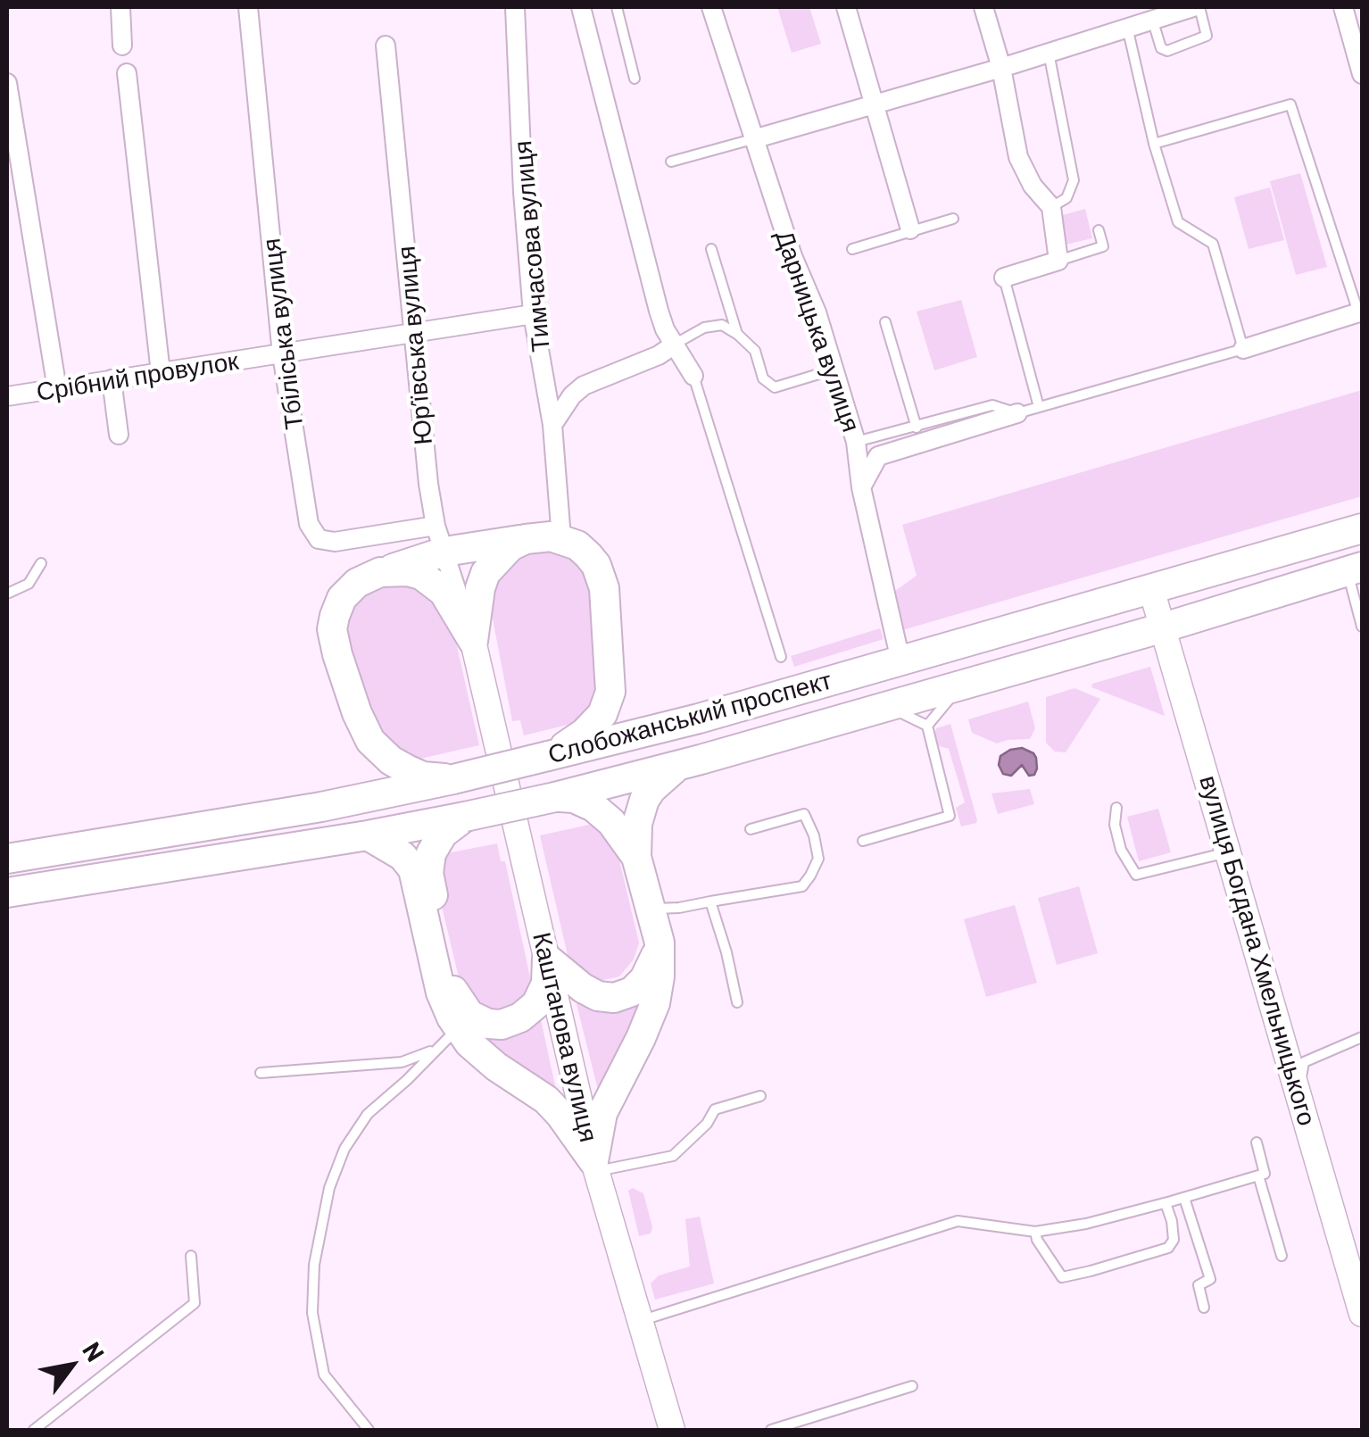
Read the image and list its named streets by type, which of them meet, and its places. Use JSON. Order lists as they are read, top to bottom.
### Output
{
  "streets": {
    "main road": ["Слобожанський проспект"],
    "street": [
      "Тимчасова вулиця",
      "Дарницька вулиця",
      "Тбіліська вулиця",
      "Юрʼївська вулиця",
      "Срібний провулок",
      "вулиця Богдана Хмельницького",
      "Каштанова вулиця"
    ]
  },
  "crossings": [
    ["Тимчасова вулиця", "Срібний провулок"],
    ["Дарницька вулиця", "Слобожанський проспект"],
    ["Тбіліська вулиця", "Юрʼївська вулиця"],
    ["Тбіліська вулиця", "Срібний провулок"],
    ["Юрʼївська вулиця", "Срібний провулок"],
    ["Юрʼївська вулиця", "Каштанова вулиця"],
    ["Слобожанський проспект", "вулиця Богдана Хмельницького"]
  ],
  "north": "top right"
}
